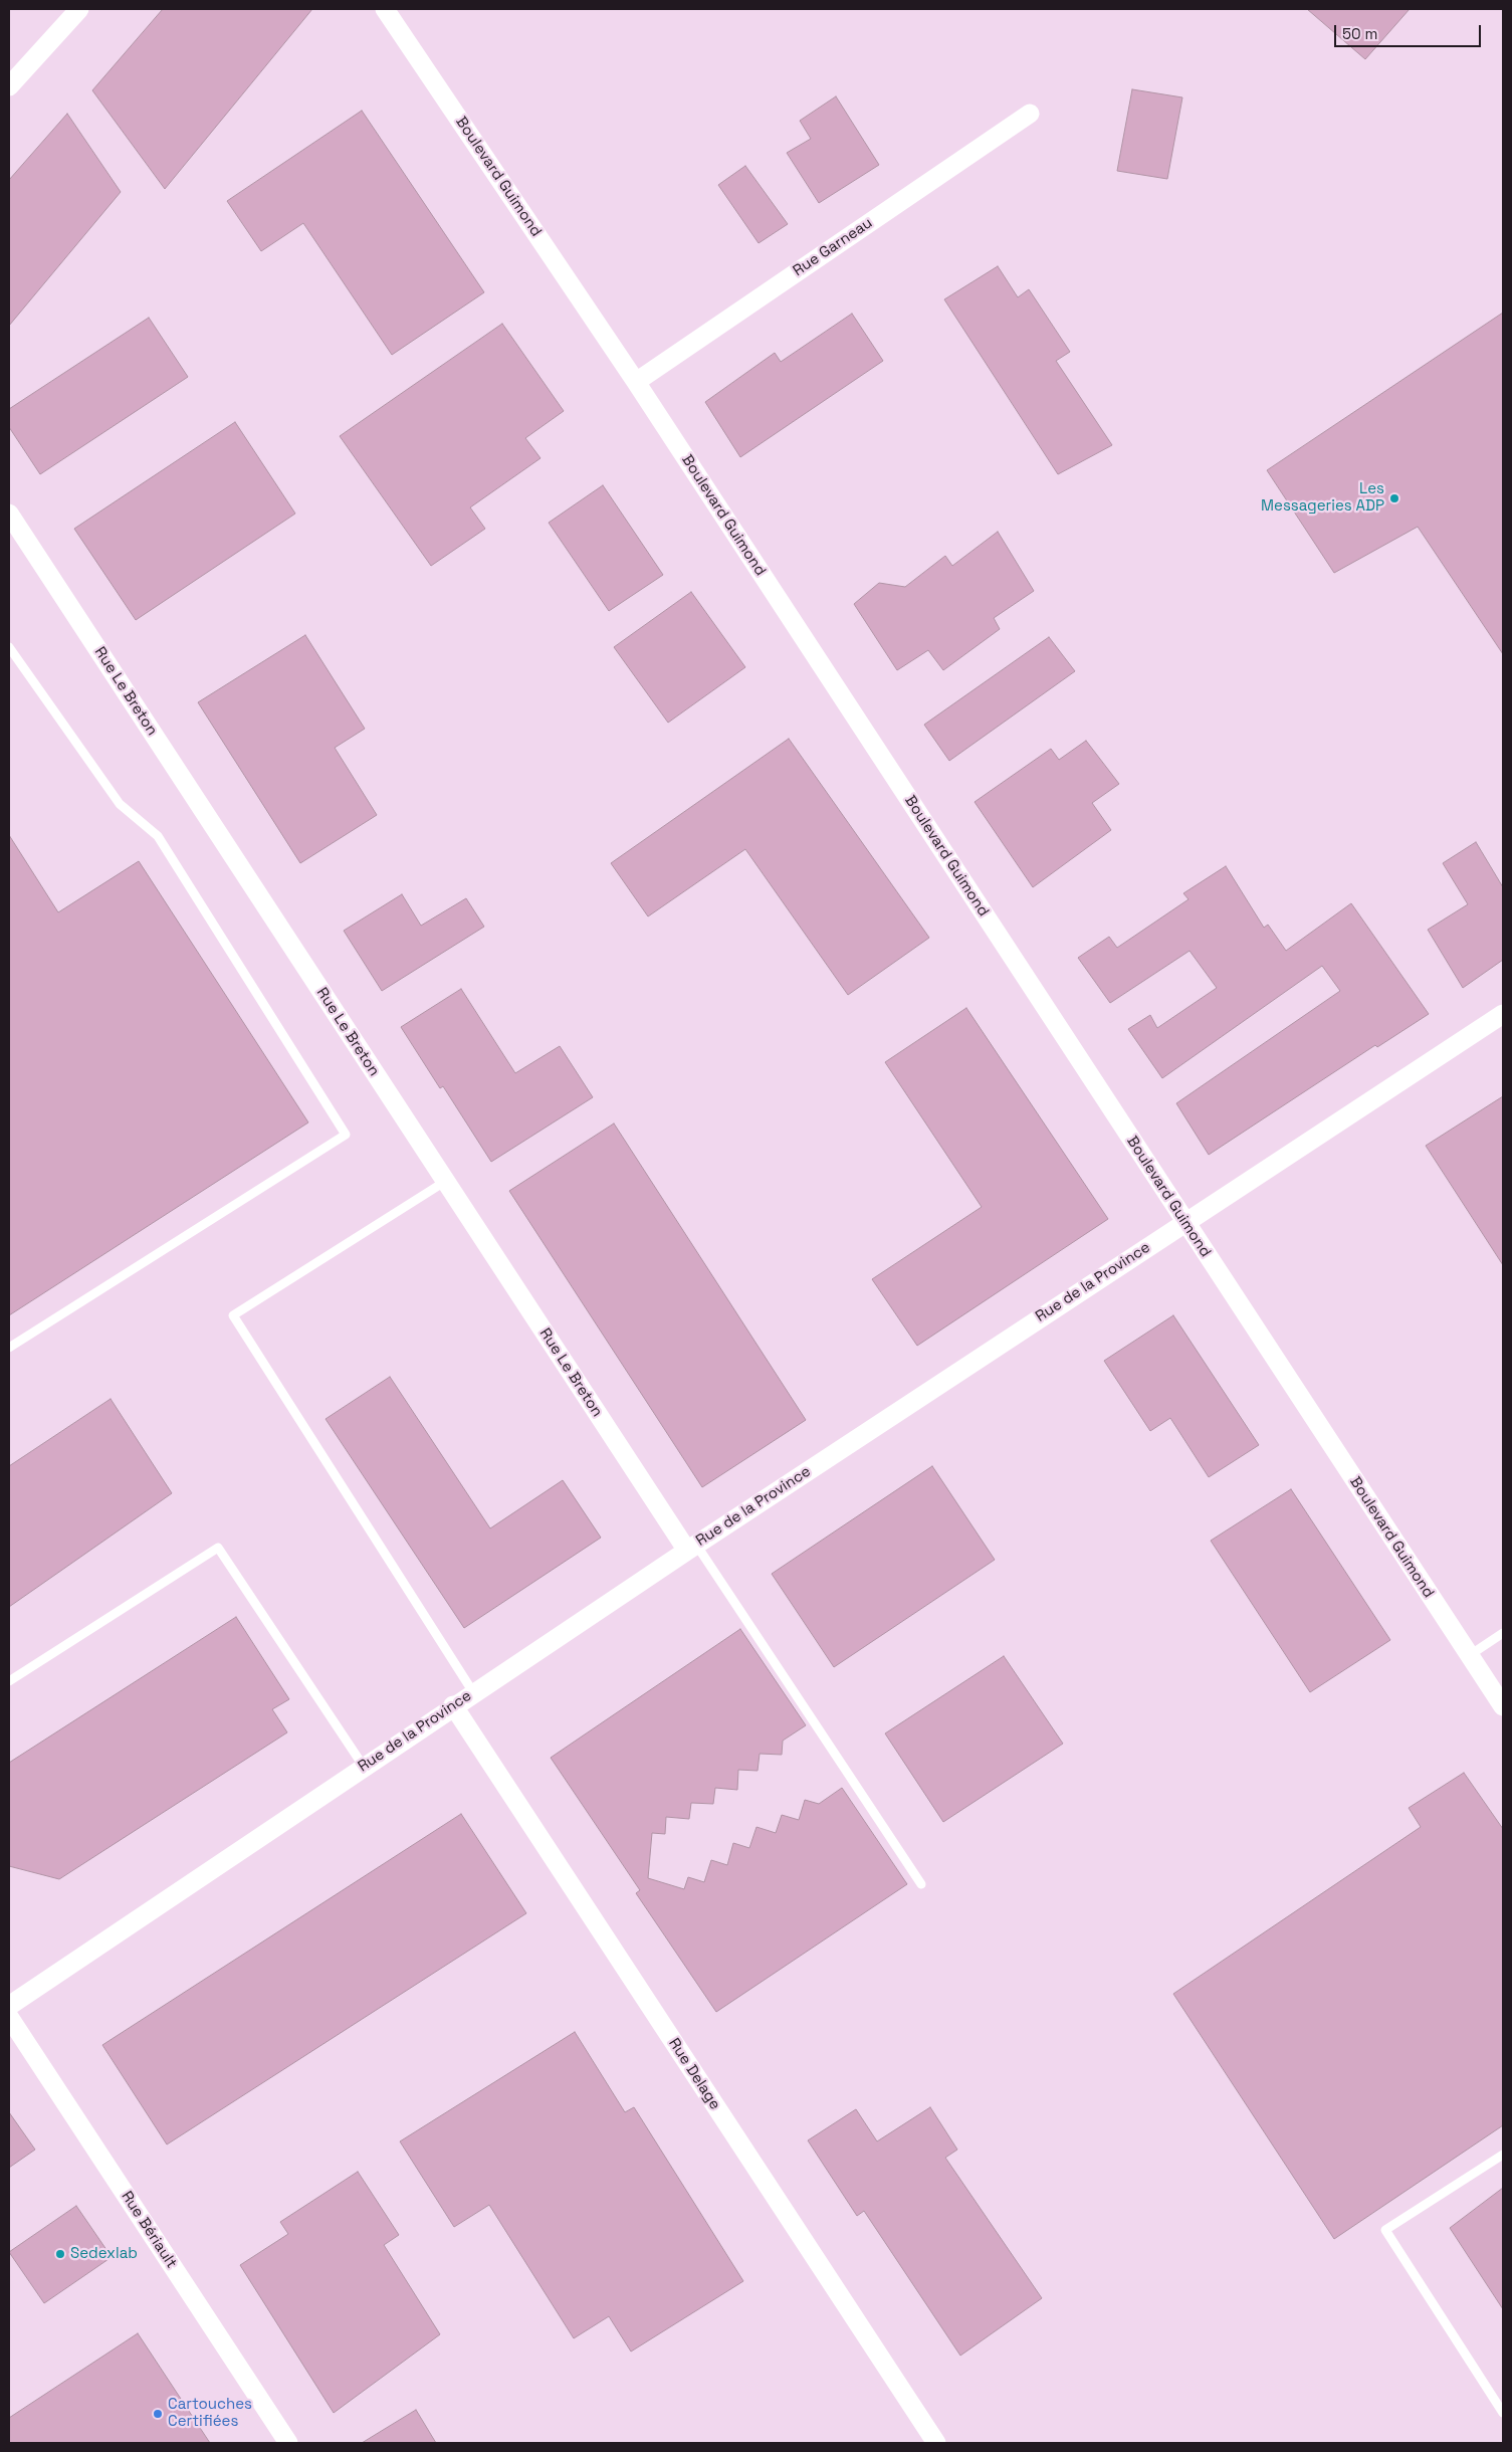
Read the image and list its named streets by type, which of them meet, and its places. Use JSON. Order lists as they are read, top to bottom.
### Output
{
  "streets": {
    "street": [
      "Boulevard Guimond",
      "Rue Garneau",
      "Rue Le Breton",
      "Rue de la Province",
      "Rue Delage",
      "Rue Bériault"
    ]
  },
  "crossings": [
    ["Boulevard Guimond", "Rue Garneau"],
    ["Boulevard Guimond", "Rue de la Province"],
    ["Rue Le Breton", "Rue de la Province"],
    ["Rue de la Province", "Rue Delage"]
  ],
  "places": ["Les Messageries ADP", "Sedexlab", "Cartouches Certifiées"],
  "scale_bar": "50 m"
}
